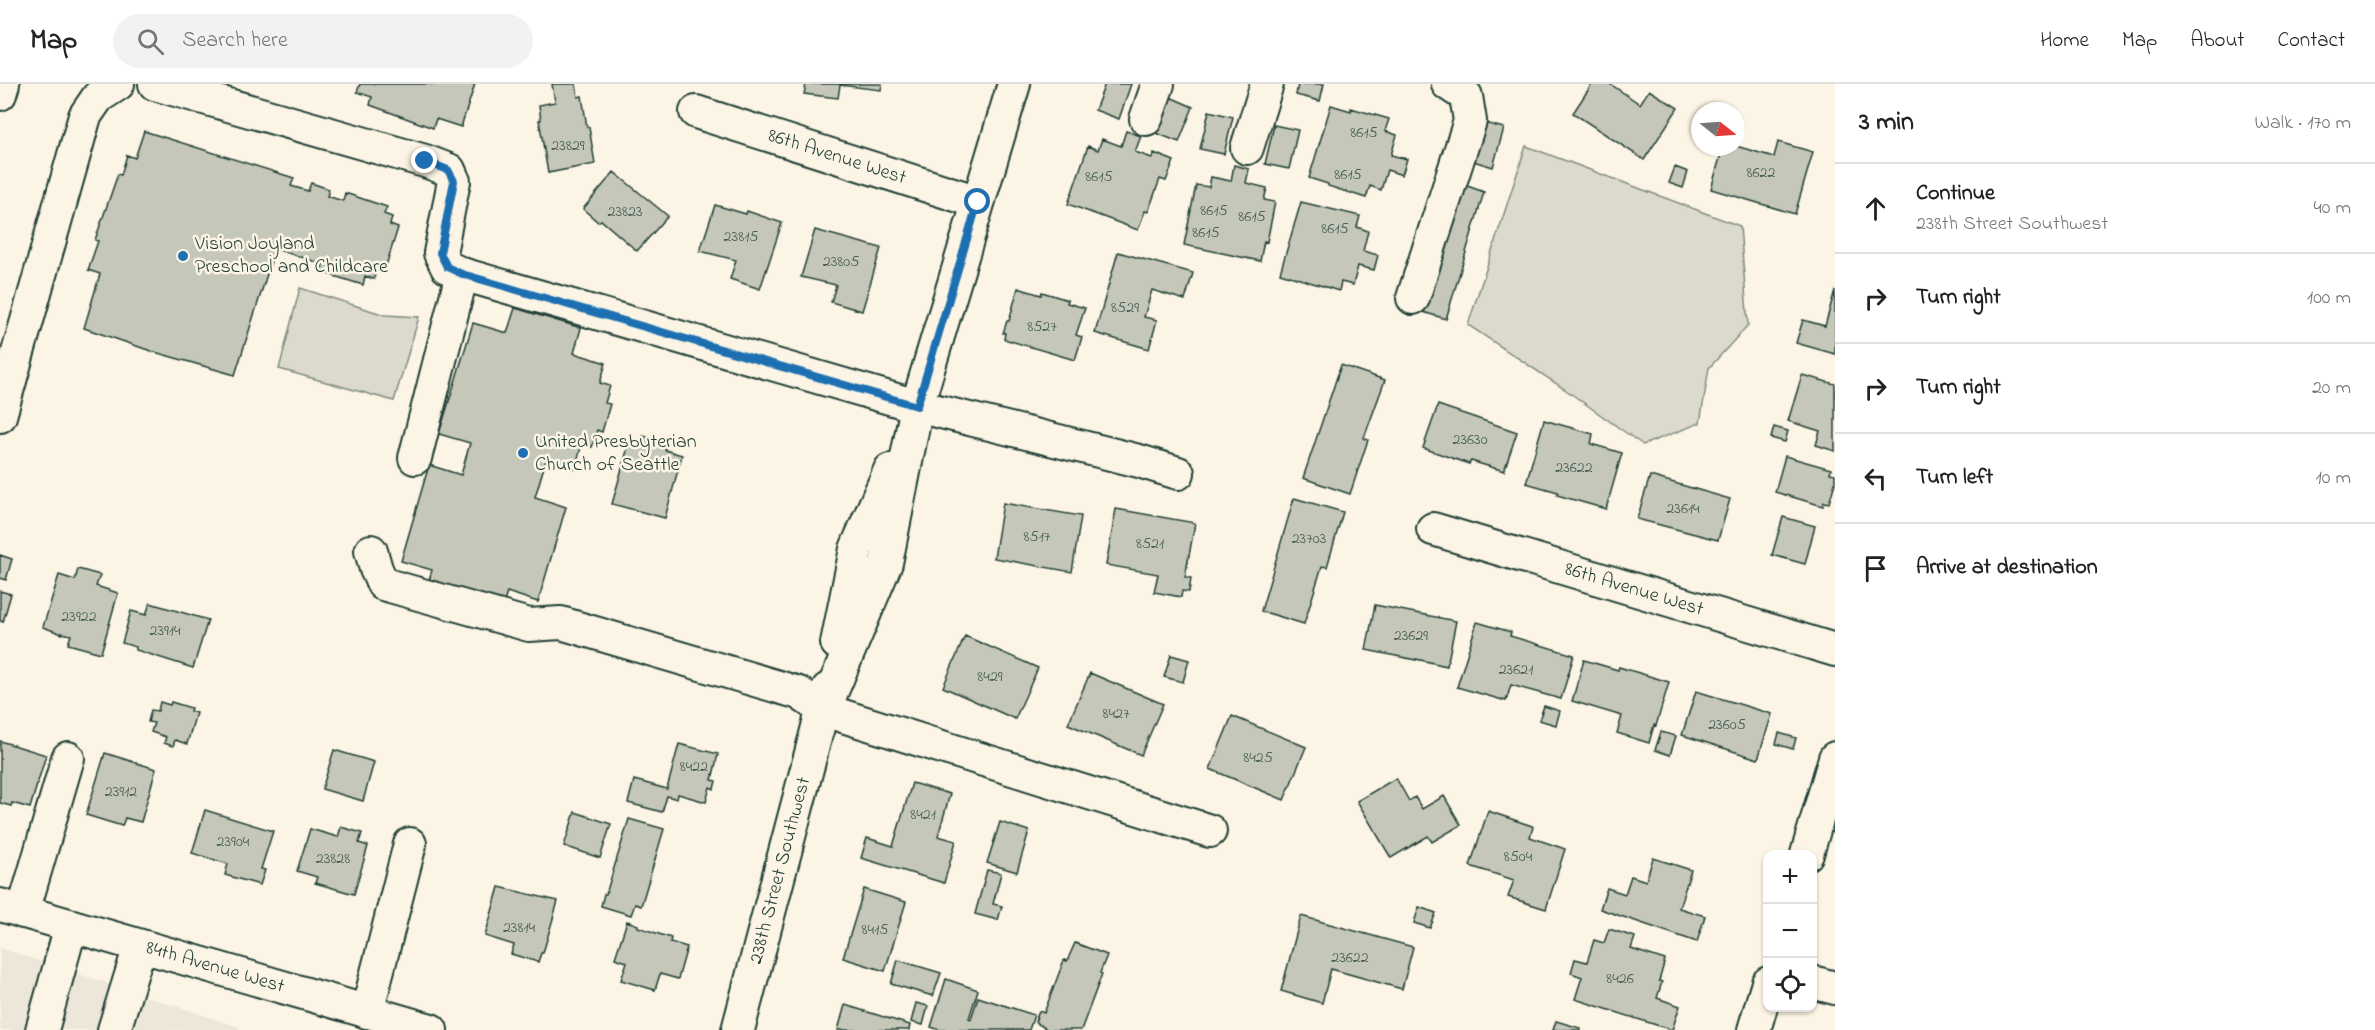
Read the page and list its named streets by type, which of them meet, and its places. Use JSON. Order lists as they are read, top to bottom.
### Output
{
  "streets": {
    "street": ["86th Avenue West", "238th Street Southwest", "84th Avenue West"]
  },
  "crossings": [
    ["86th Avenue West", "238th Street Southwest"]
  ],
  "places": ["Vision Joyland Preschool and Childcare", "United Presbyterian Church of Seattle"],
  "house_numbers": [
    "8615",
    "23829",
    "8622",
    "8615",
    "8615",
    "8615",
    "23823",
    "8615",
    "8615",
    "8615",
    "23815",
    "23805",
    "8529",
    "8527",
    "23630",
    "23622",
    "23614",
    "8517",
    "23703",
    "8521",
    "23922",
    "23914",
    "23629",
    "23621",
    "8429",
    "8427",
    "23605",
    "8425",
    "8422",
    "23912",
    "8421",
    "23904",
    "8504",
    "23828",
    "23814",
    "8415",
    "23622",
    "8426"
  ],
  "north": "right",
  "page": {
    "header": "Map",
    "search": "Search here",
    "nav": [
      "Home",
      "Map",
      "About",
      "Contact"
    ],
    "heading": ["3 min", "Walk · 170 m"],
    "list": [
      ["Continue", "238th Street Southwest", "40 m"],
      ["Turn right", "100 m"],
      ["Turn right", "20 m"],
      ["Turn left", "10 m"],
      "Arrive at destination"
    ],
    "map_buttons": ["+", "−"]
  }
}
